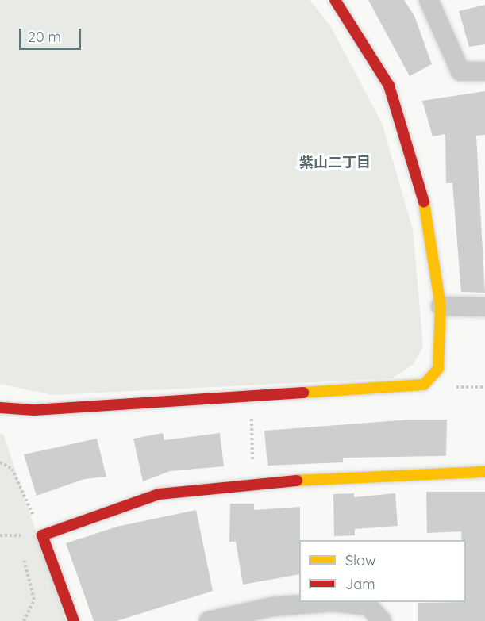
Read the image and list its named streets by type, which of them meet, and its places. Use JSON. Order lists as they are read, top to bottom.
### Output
{
  "districts": ["紫山二丁目"],
  "legend": ["Slow", "Jam"],
  "scale_bar": "20 m"
}
